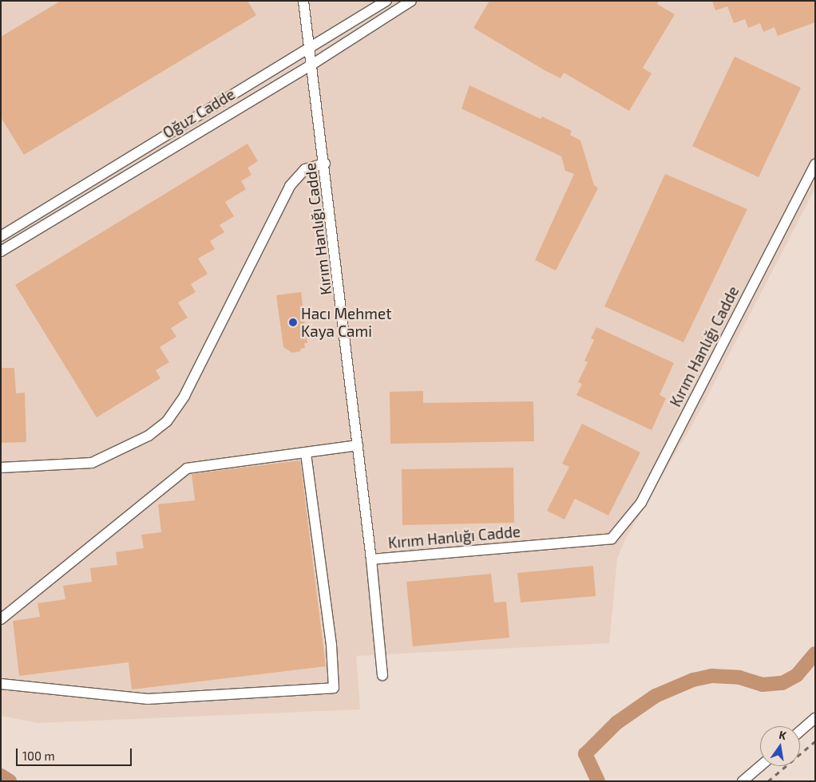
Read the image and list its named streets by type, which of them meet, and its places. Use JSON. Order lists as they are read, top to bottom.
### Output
{
  "streets": {
    "street": ["Oğuz Cadde", "Kırım Hanlığı Cadde"]
  },
  "crossings": [
    ["Oğuz Cadde", "Kırım Hanlığı Cadde"]
  ],
  "places": ["Hacı Mehmet Kaya Cami"],
  "scale_bar": "100 m",
  "north": "top"
}
